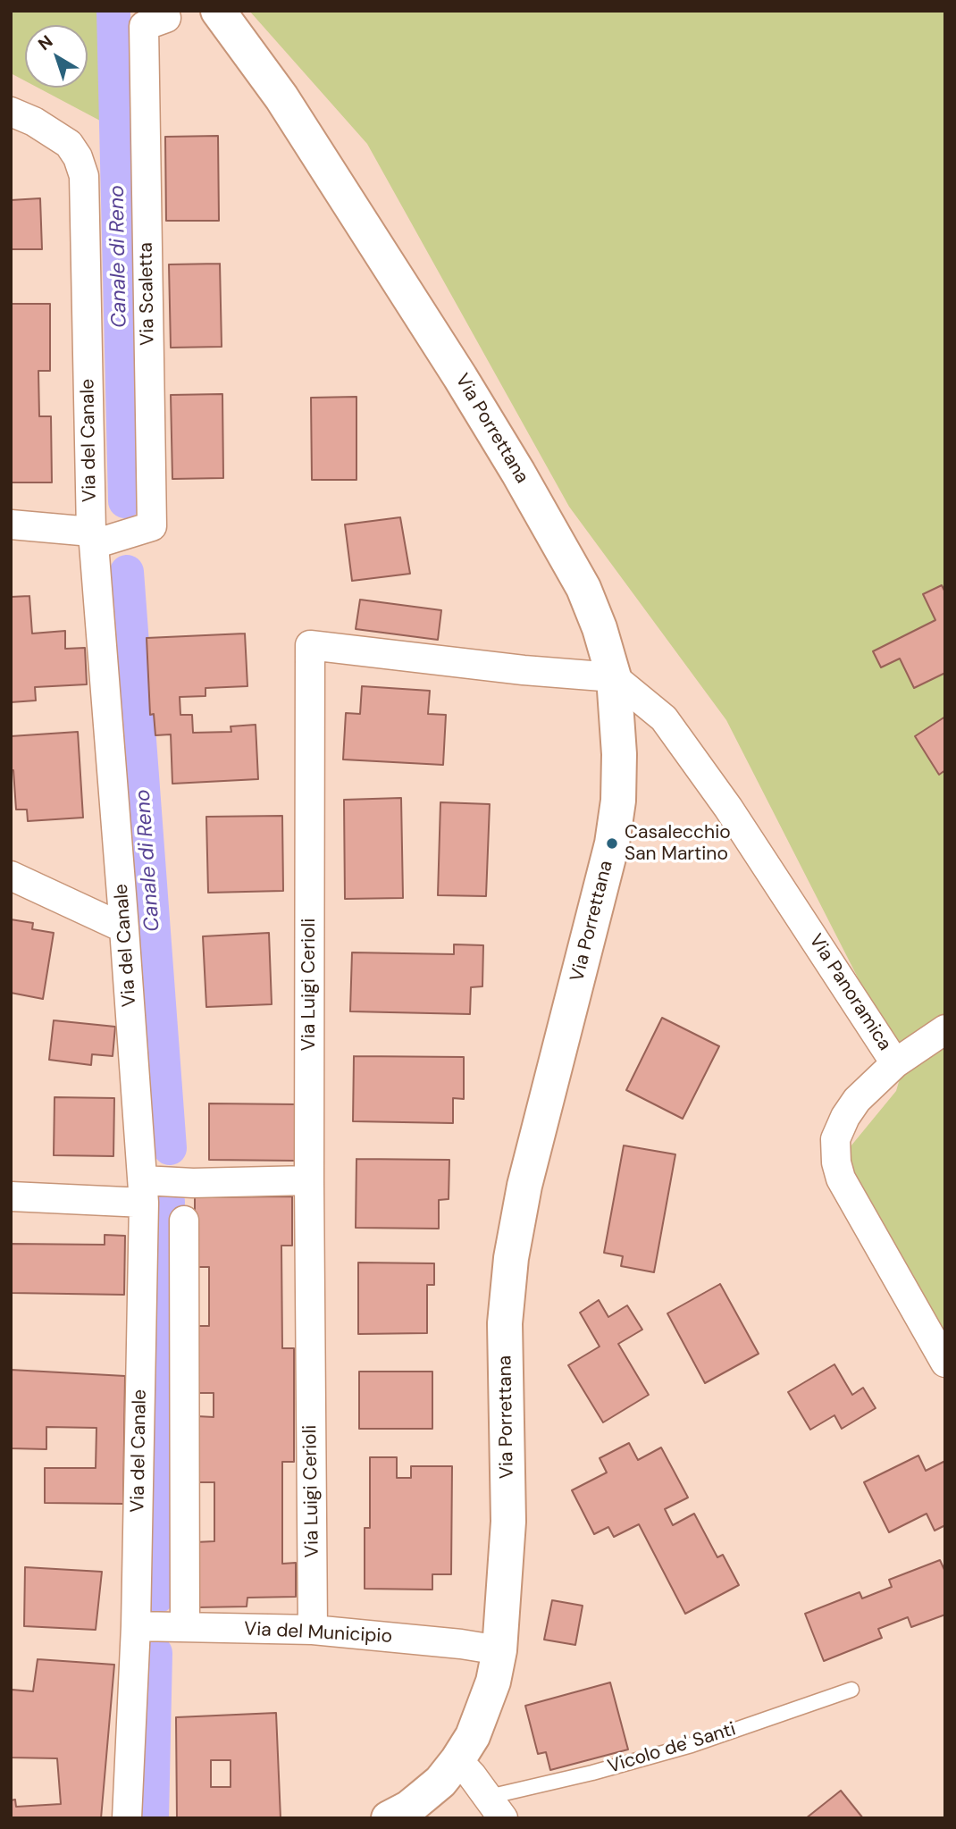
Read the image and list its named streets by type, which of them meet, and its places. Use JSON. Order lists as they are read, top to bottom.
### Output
{
  "streets": {
    "main road": ["Via Porrettana"],
    "street": [
      "Via Scaletta",
      "Via del Canale",
      "Via Luigi Cerioli",
      "Via Panoramica",
      "Via del Municipio"
    ],
    "lane": ["Vicolo de' Santi"]
  },
  "crossings": [
    ["Via Scaletta", "Via del Canale"],
    ["Via Porrettana", "Via Luigi Cerioli"],
    ["Via Porrettana", "Via Panoramica"],
    ["Via Porrettana", "Via del Municipio"],
    ["Via del Canale", "Via del Municipio"],
    ["Via Luigi Cerioli", "Via Panoramica"],
    ["Via Luigi Cerioli", "Via del Municipio"]
  ],
  "water": ["Canale di Reno"],
  "places": ["Casalecchio San Martino"],
  "north": "top left"
}
